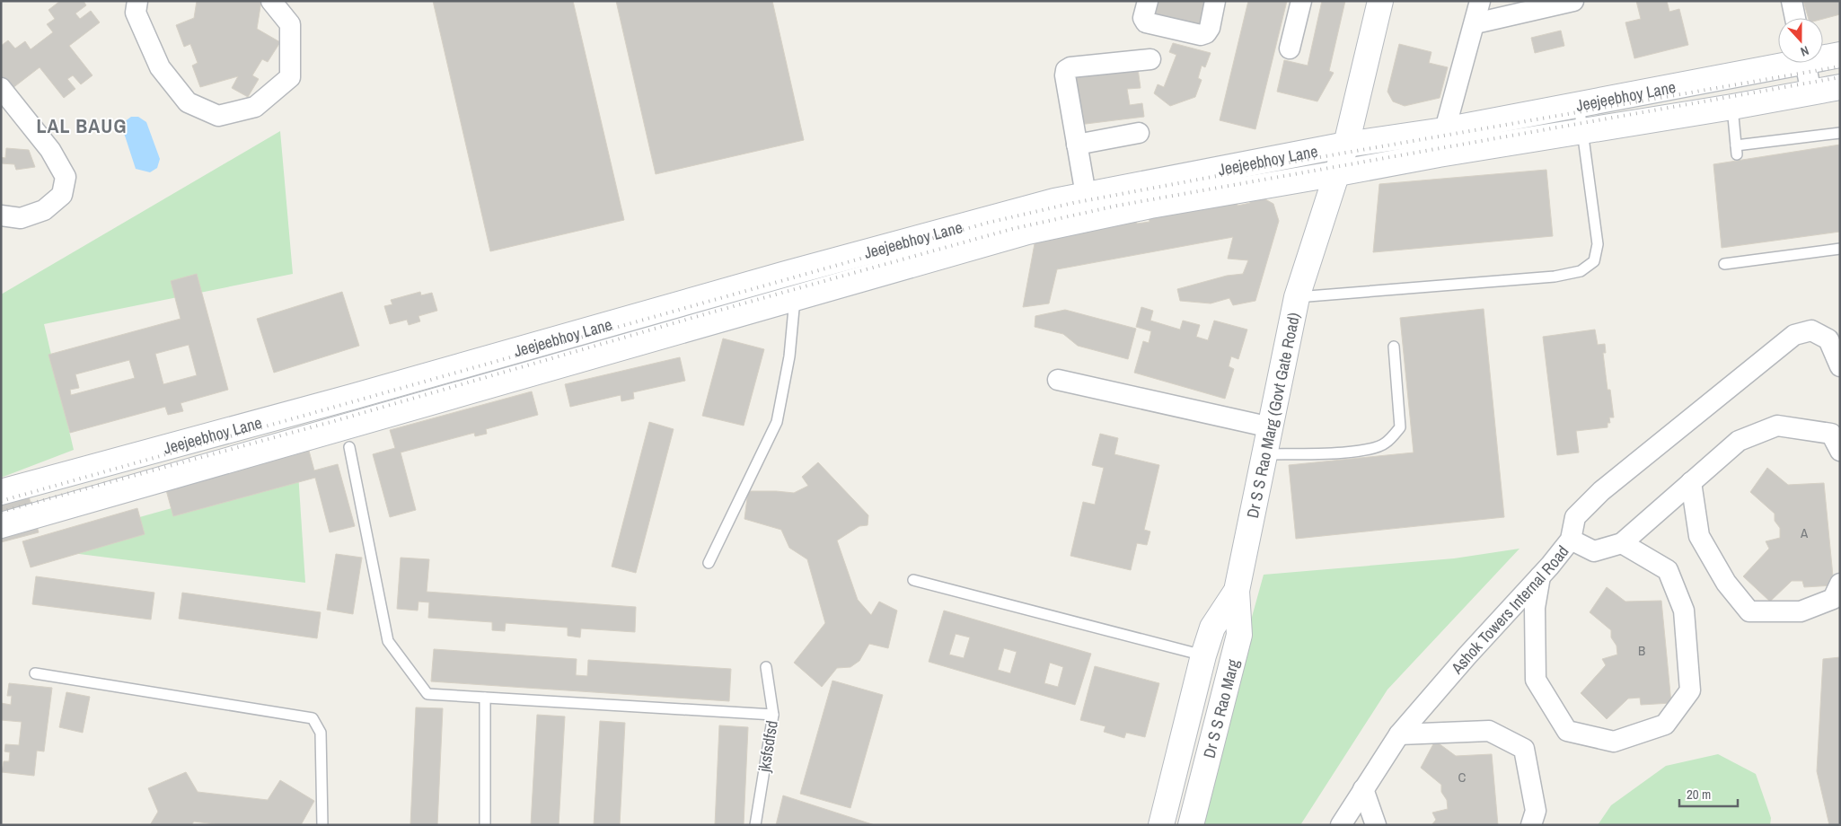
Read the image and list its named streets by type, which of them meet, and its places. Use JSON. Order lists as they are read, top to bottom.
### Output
{
  "streets": {
    "street": [
      "Jeejeebhoy Lane",
      "Dr S S Rao Marg (Govt Gate Road)",
      "Ashok Towers Internal Road",
      "Dr S S Rao Marg"
    ],
    "lane": ["jksfsdfsd"]
  },
  "crossings": [
    ["Jeejeebhoy Lane", "Dr S S Rao Marg (Govt Gate Road)"],
    ["Dr S S Rao Marg (Govt Gate Road)", "Dr S S Rao Marg"]
  ],
  "districts": ["LAL BAUG"],
  "house_numbers": ["A", "B", "C"],
  "scale_bar": "20 m",
  "north": "bottom"
}
